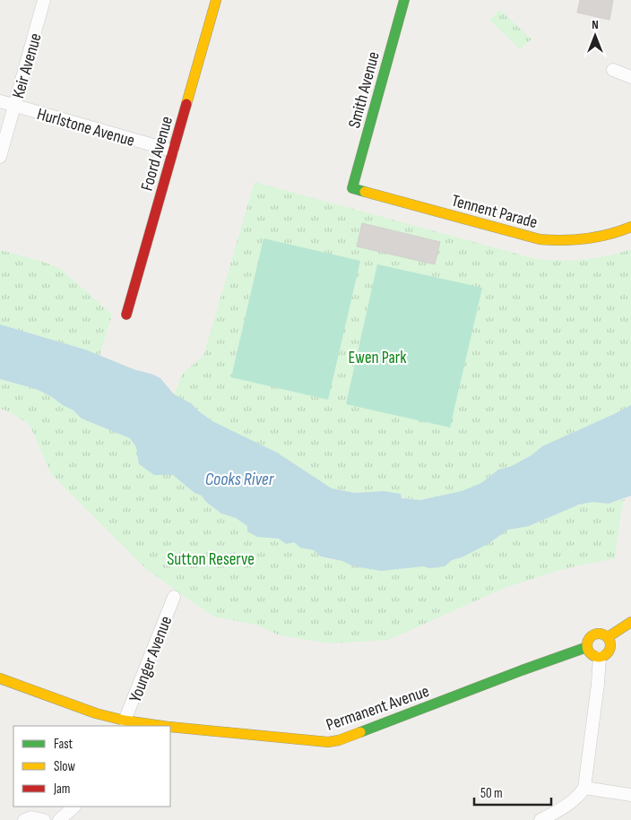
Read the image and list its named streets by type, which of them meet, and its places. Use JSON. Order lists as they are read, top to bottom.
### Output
{
  "streets": {
    "street": [
      "Keir Avenue",
      "Smith Avenue",
      "Hurlstone Avenue",
      "Foord Avenue",
      "Tennent Parade",
      "Younger Avenue",
      "Permanent Avenue"
    ]
  },
  "crossings": [
    ["Keir Avenue", "Hurlstone Avenue"],
    ["Smith Avenue", "Tennent Parade"],
    ["Hurlstone Avenue", "Foord Avenue"],
    ["Younger Avenue", "Permanent Avenue"]
  ],
  "water": ["Cooks River"],
  "parks": ["Ewen Park", "Sutton Reserve"],
  "legend": ["Fast", "Slow", "Jam"],
  "scale_bar": "50 m",
  "north": "top"
}
